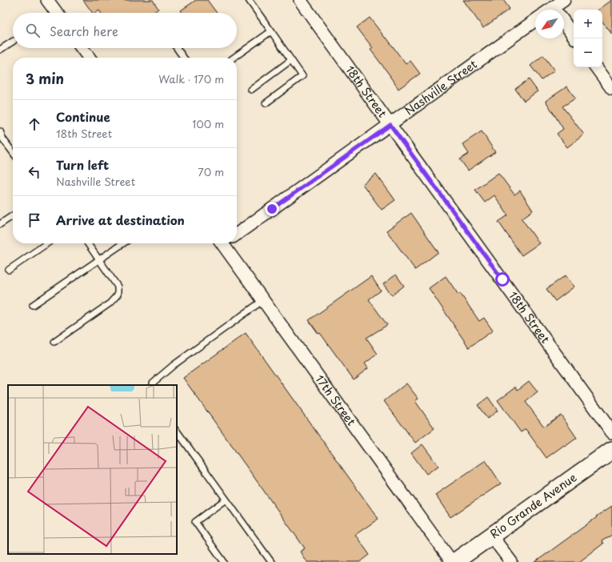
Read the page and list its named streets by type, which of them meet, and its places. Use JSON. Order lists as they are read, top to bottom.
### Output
{
  "streets": {
    "street": [
      "Nashville Street",
      "18th Street",
      "17th Street",
      "Rio Grande Avenue"
    ]
  },
  "crossings": [
    ["Nashville Street", "18th Street"]
  ],
  "north": "bottom left",
  "page": {
    "map_buttons": ["+", "−"],
    "search": "Search here",
    "heading": ["3 min", "Walk · 170 m"],
    "list": [
      ["Continue", "18th Street", "100 m"],
      ["Turn left", "Nashville Street", "70 m"],
      "Arrive at destination"
    ]
  }
}
